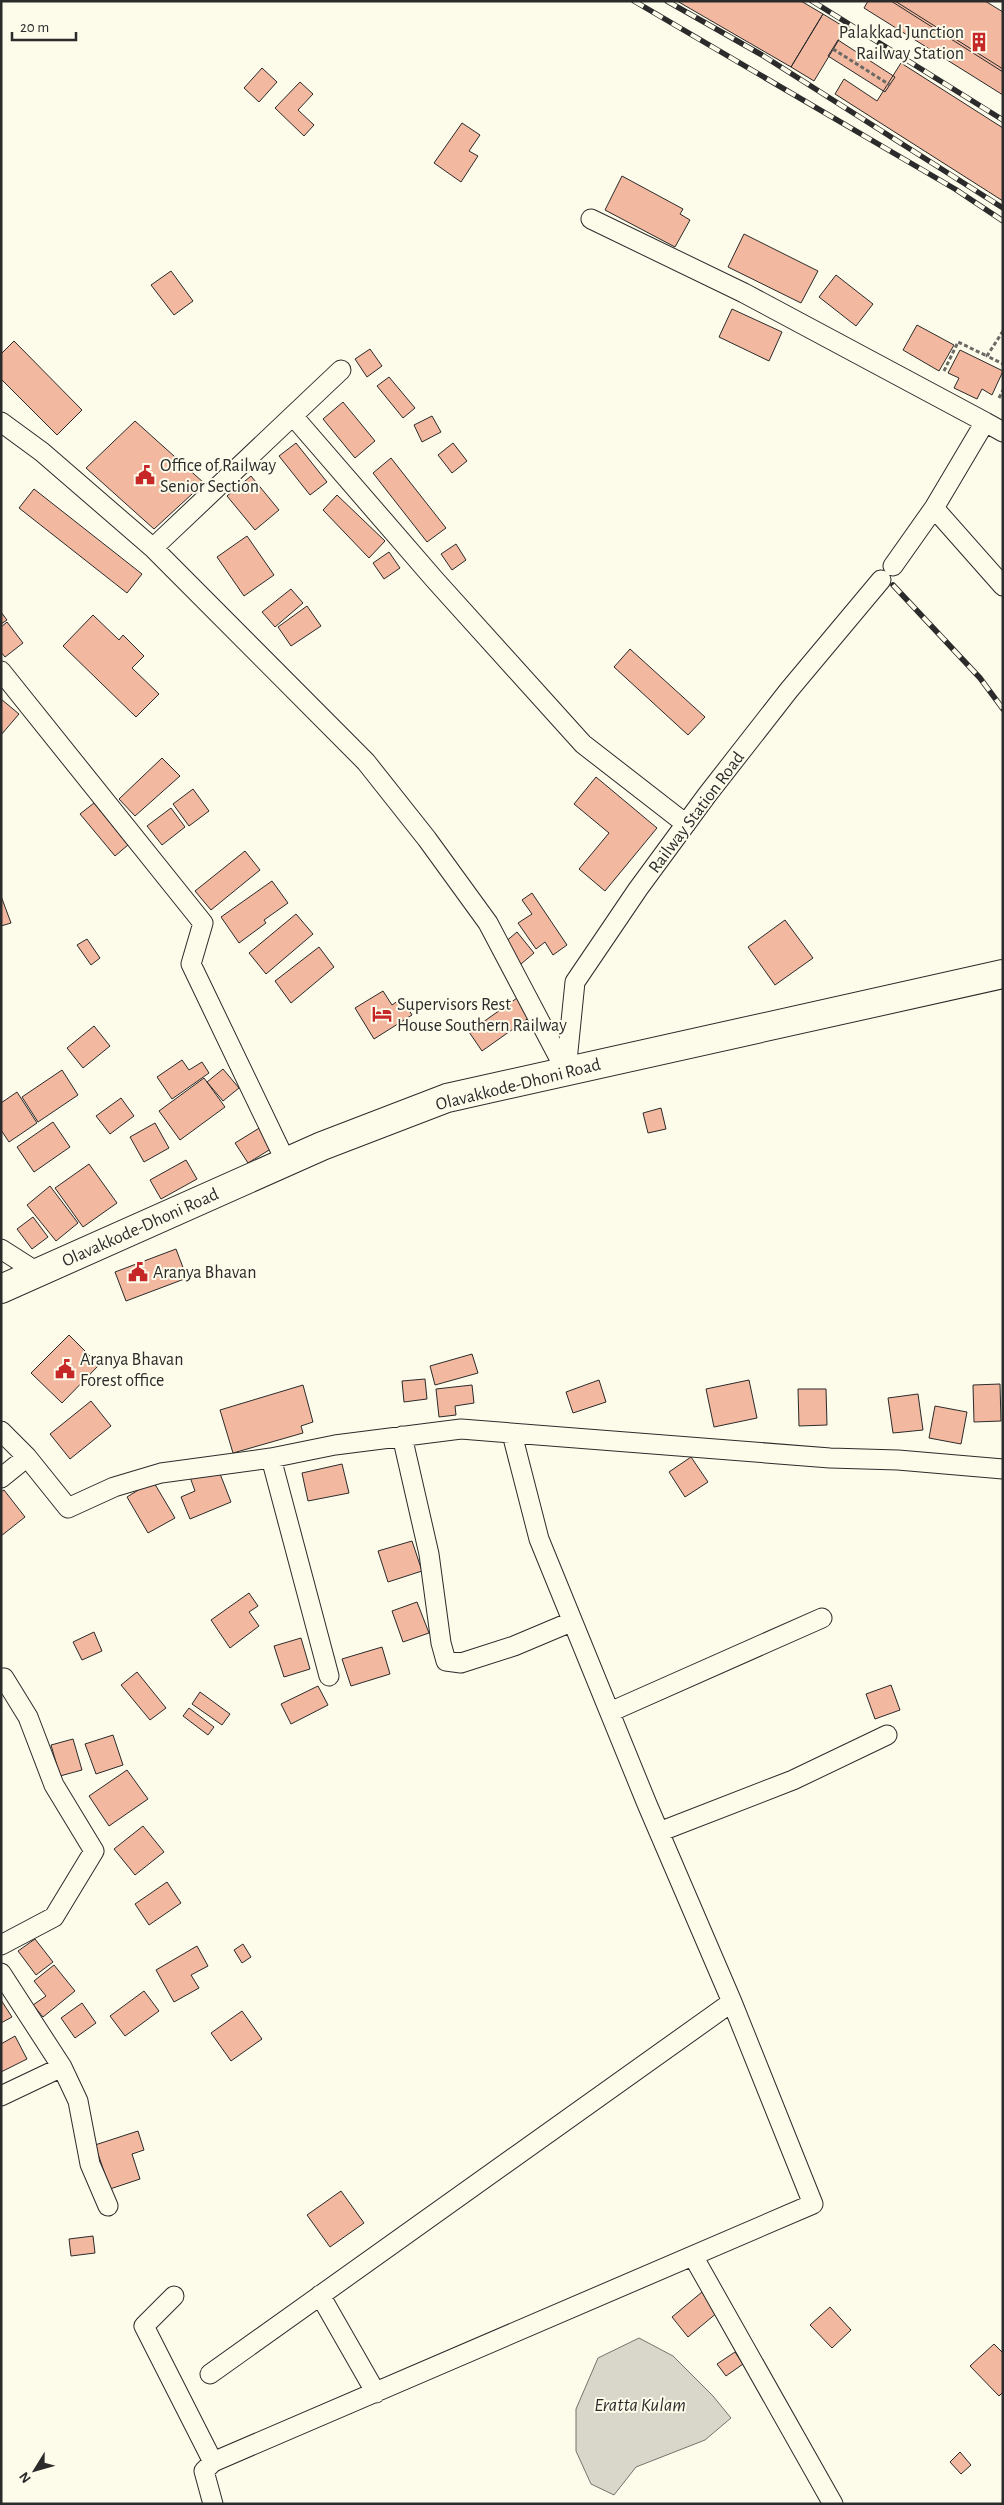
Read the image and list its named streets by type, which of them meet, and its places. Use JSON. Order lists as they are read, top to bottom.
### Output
{
  "streets": {
    "main road": ["Olavakkode-Dhoni Road"],
    "street": ["Railway Station Road"]
  },
  "crossings": [
    ["Railway Station Road", "Olavakkode-Dhoni Road"]
  ],
  "water": ["Eratta Kulam"],
  "places": {
    "building": ["Palakkad Junction Railway Station"],
    "public building": ["Office of Railway Senior Section", "Aranya Bhavan", "Aranya Bhavan Forest office"],
    "hotel": ["Supervisors Rest House Southern Railway"]
  },
  "scale_bar": "20 m",
  "north": "bottom left"
}
